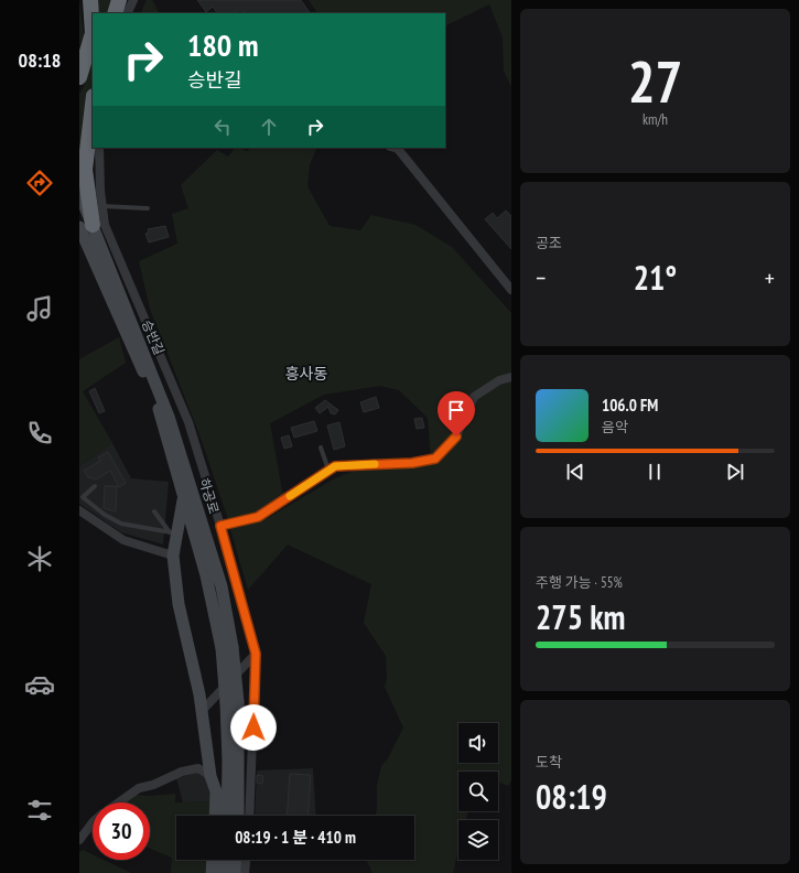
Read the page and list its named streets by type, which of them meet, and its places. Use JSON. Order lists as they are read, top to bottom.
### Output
{
  "streets": {
    "street": ["승반길", "하공로"]
  },
  "districts": ["흥사동"],
  "page": {
    "tabs": "08:18",
    "tile": [
      ["27", "km/h"],
      "공조",
      ["주행 가능 · 55%", "275 km"],
      ["도착", "08:19"]
    ],
    "turn": ["180 m", "승반길"],
    "heat": ["−", "21°", "+"],
    "song": ["106.0 FM", "음악"],
    "limit": "30",
    "trip": "08:19 · 1 분 · 410 m"
  }
}
